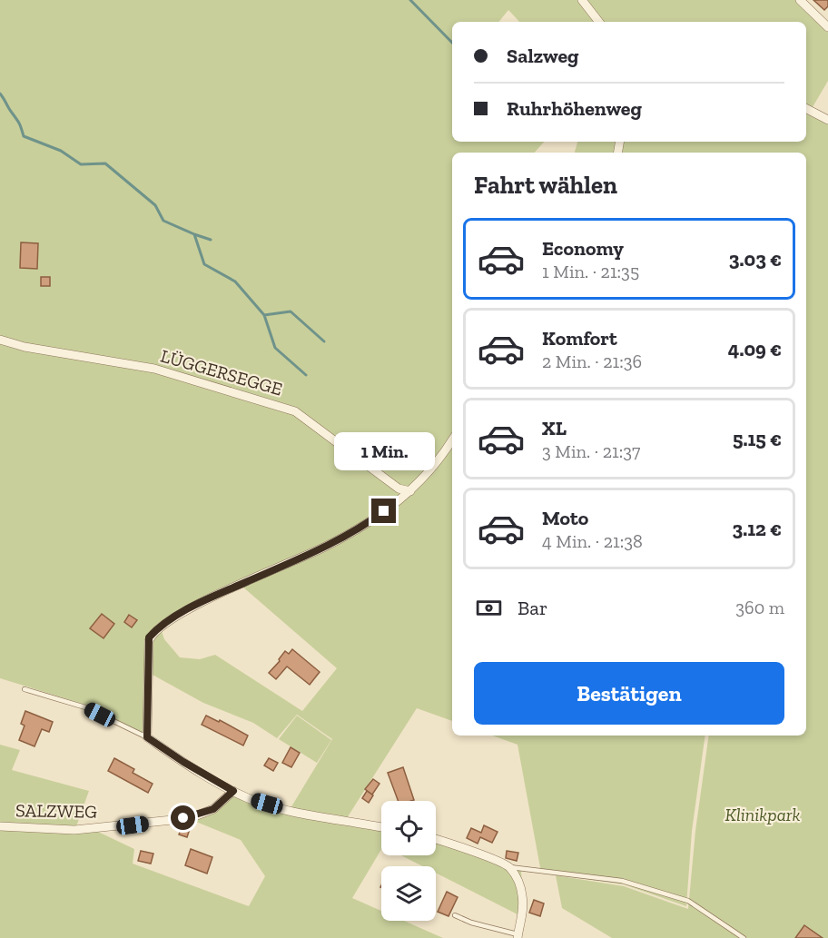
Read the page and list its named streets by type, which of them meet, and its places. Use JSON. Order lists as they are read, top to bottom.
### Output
{
  "streets": {
    "street": ["LÜGGERSEGGE", "SALZWEG"]
  },
  "parks": ["Klinikpark"],
  "page": {
    "banner": ["Salzweg", "Ruhrhöhenweg"],
    "heading": "Fahrt wählen",
    "list": [
      {
        "name": "Economy",
        "note": "1 Min. · 21:35",
        "value": "3.03 €"
      },
      {
        "name": "Komfort",
        "note": "2 Min. · 21:36",
        "value": "4.09 €"
      },
      {
        "name": "XL",
        "note": "3 Min. · 21:37",
        "value": "5.15 €"
      },
      {
        "name": "Moto",
        "note": "4 Min. · 21:38",
        "value": "3.12 €"
      }
    ],
    "bubble": "1 Min.",
    "pay": ["Bar", "360 m"],
    "buttons": "Bestätigen"
  }
}
